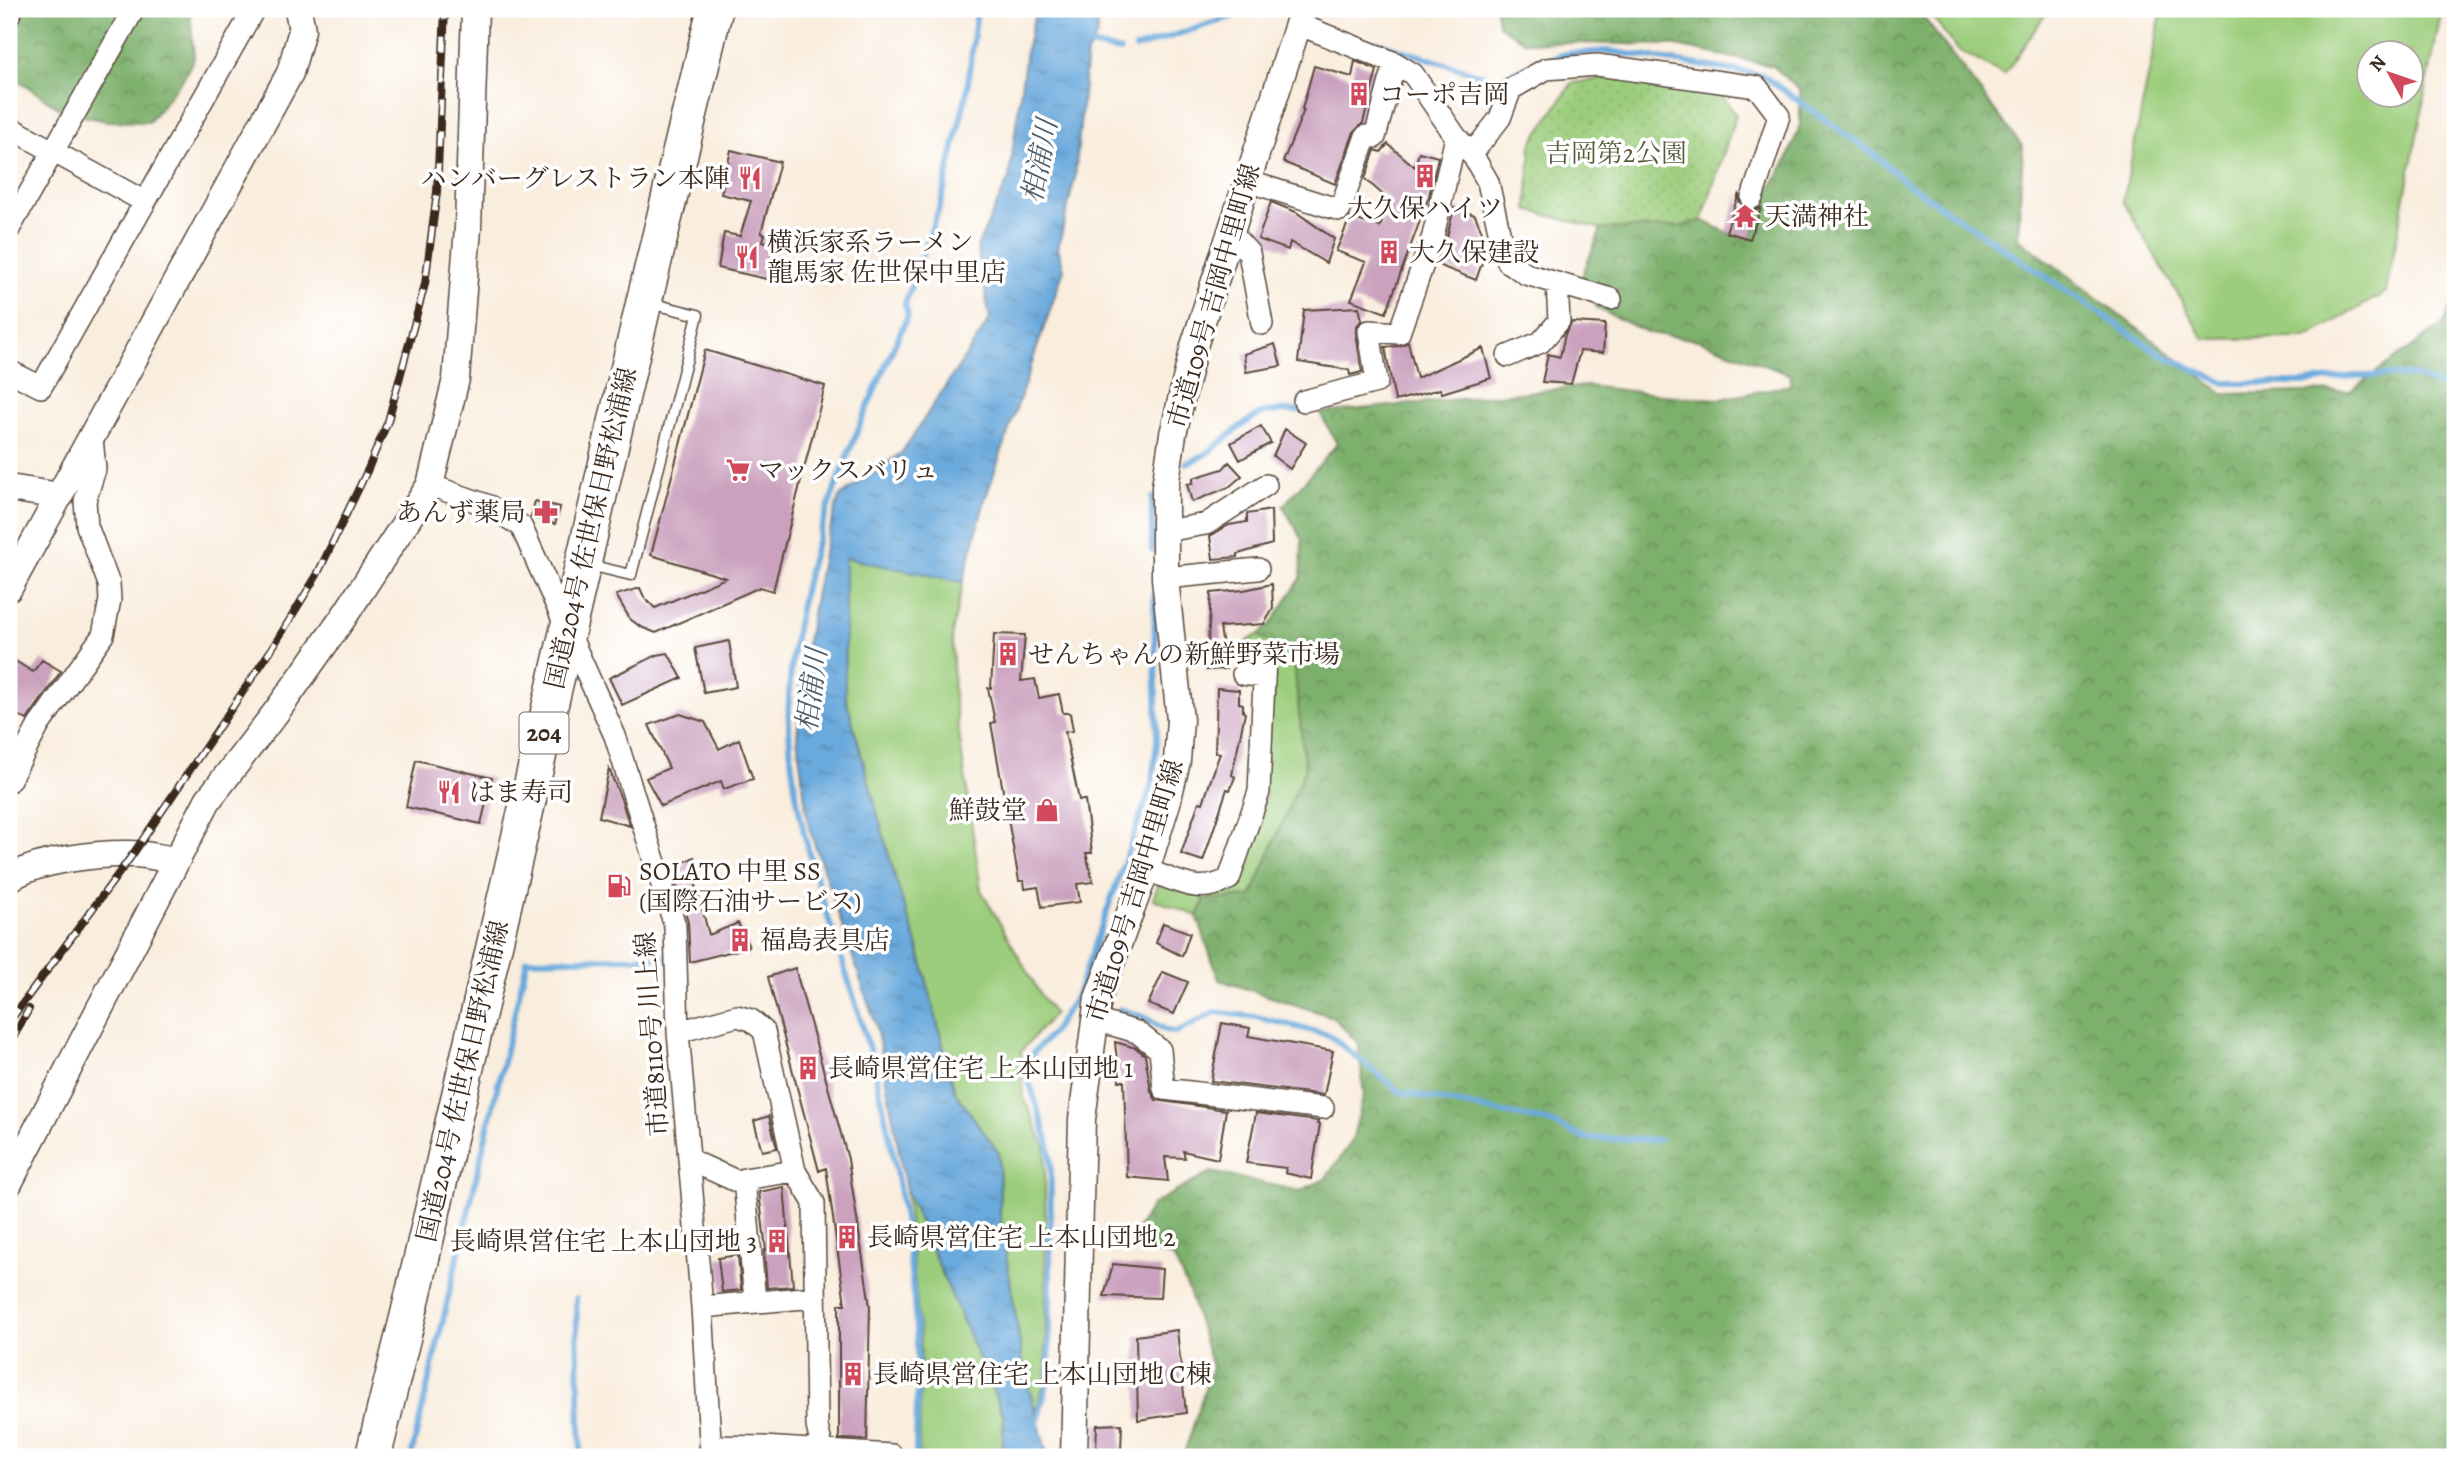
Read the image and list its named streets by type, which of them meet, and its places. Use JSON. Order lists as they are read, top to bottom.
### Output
{
  "streets": {
    "highway": ["国道204号 佐世保日野松浦線", "204"],
    "street": ["市道109号 吉岡中里町線", "市道8110号 川上線"]
  },
  "crossings": [
    ["国道204号 佐世保日野松浦線", "市道8110号 川上線"]
  ],
  "water": ["相浦川"],
  "parks": ["吉岡第2公園"],
  "places": {
    "building": [
      "コーポ吉岡",
      "大久保ハイツ",
      "大久保建設",
      "せんちゃんの新鮮野菜市場",
      "福島表具店",
      "長崎県営住宅 上本山団地 1",
      "長崎県営住宅 上本山団地 2",
      "長崎県営住宅 上本山団地 3",
      "長崎県営住宅 上本山団地 C棟"
    ],
    "restaurant": ["ハンバーグレストラン本陣", "横浜家系ラーメン 龍馬家 佐世保中里店", "はま寿司"],
    "temple": ["天満神社"],
    "supermarket": ["マックスバリュ"],
    "pharmacy": ["あんず薬局"],
    "shop": ["鮮鼓堂"],
    "fuel station": ["SOLATO 中里 SS (国際石油サービス)"]
  },
  "north": "top left"
}
